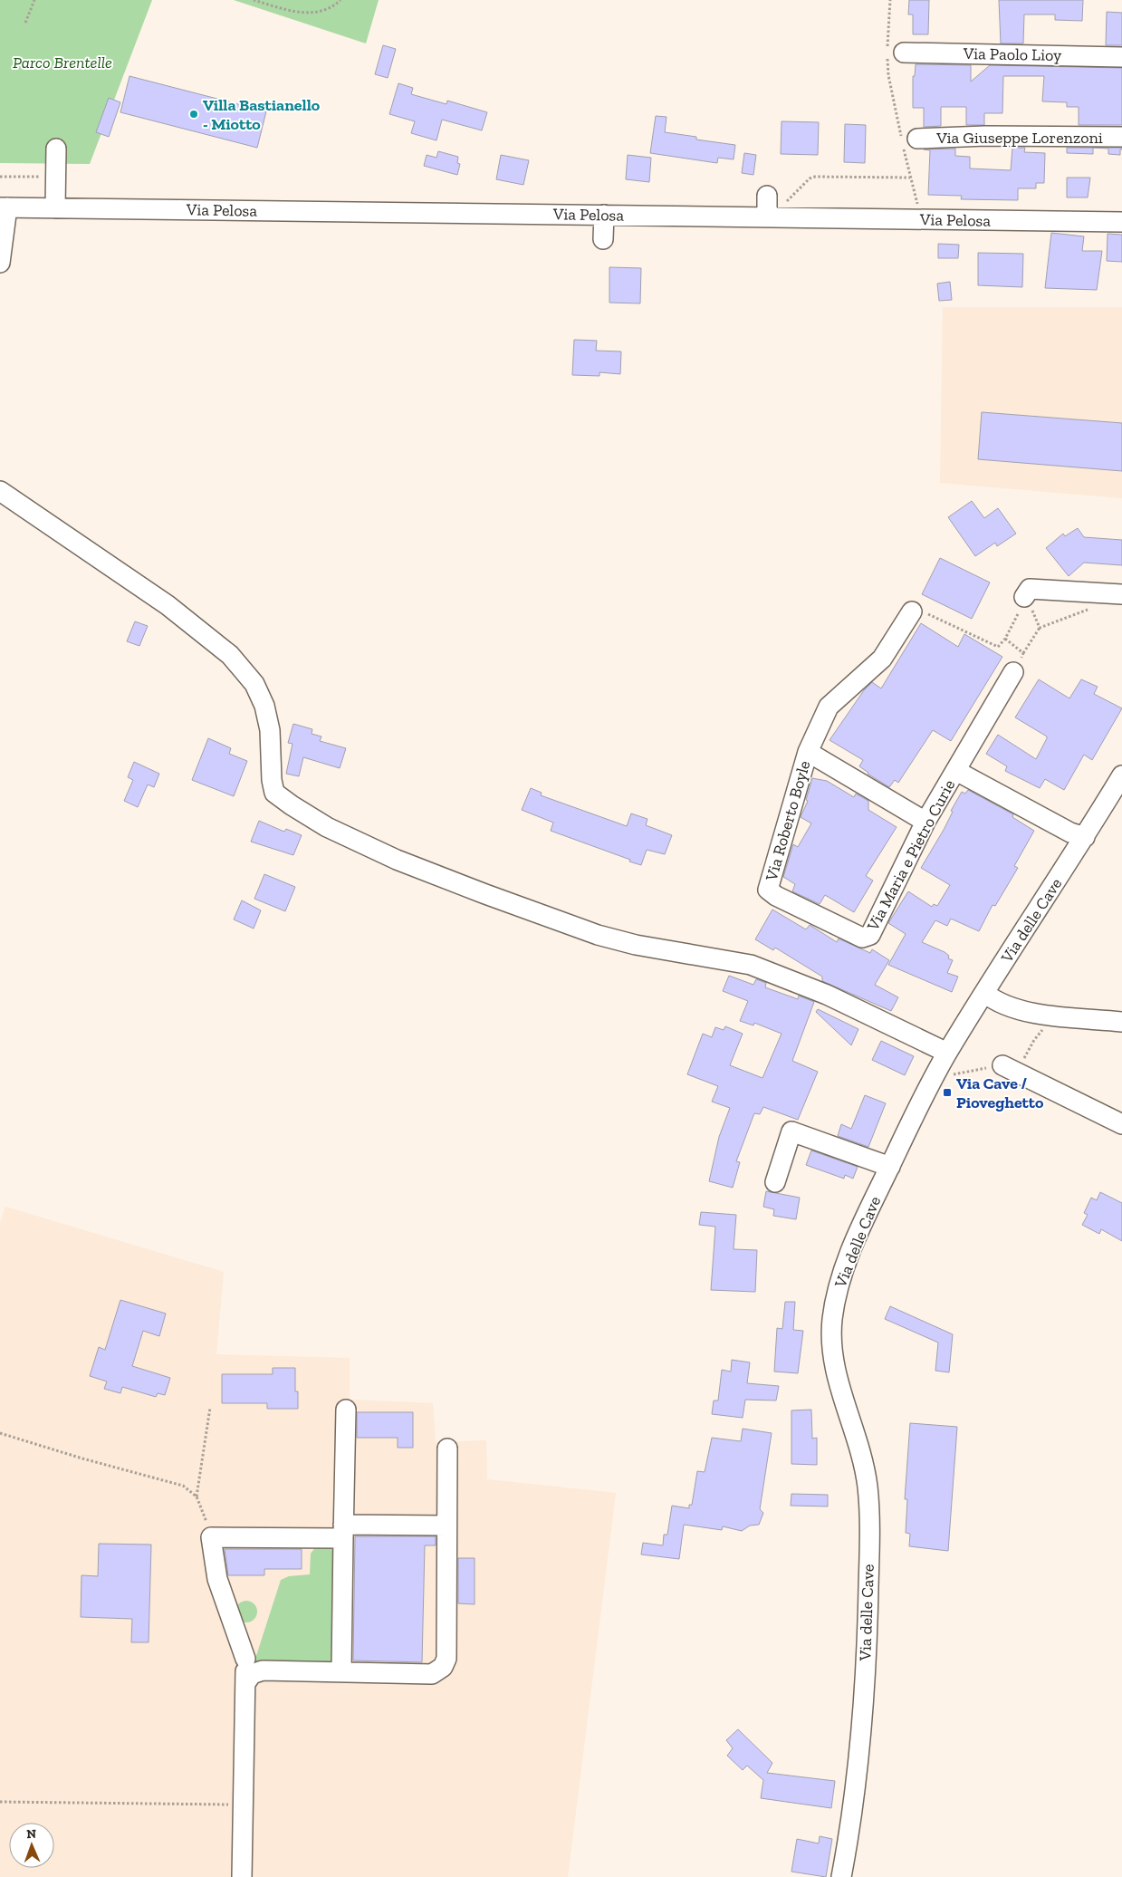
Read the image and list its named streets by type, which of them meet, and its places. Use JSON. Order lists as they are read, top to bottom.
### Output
{
  "streets": {
    "street": [
      "Via Paolo Lioy",
      "Via Giuseppe Lorenzoni",
      "Via Pelosa",
      "Via Roberto Boyle",
      "Via Maria e Pietro Curie",
      "Via delle Cave"
    ]
  },
  "crossings": [
    ["Via Roberto Boyle", "Via Maria e Pietro Curie"],
    ["Via Maria e Pietro Curie", "Via delle Cave"]
  ],
  "parks": ["Parco Brentelle"],
  "places": {
    "other": ["Villa Bastianello - Miotto"],
    "transit": ["Via Cave / Pioveghetto"]
  },
  "north": "top"
}
